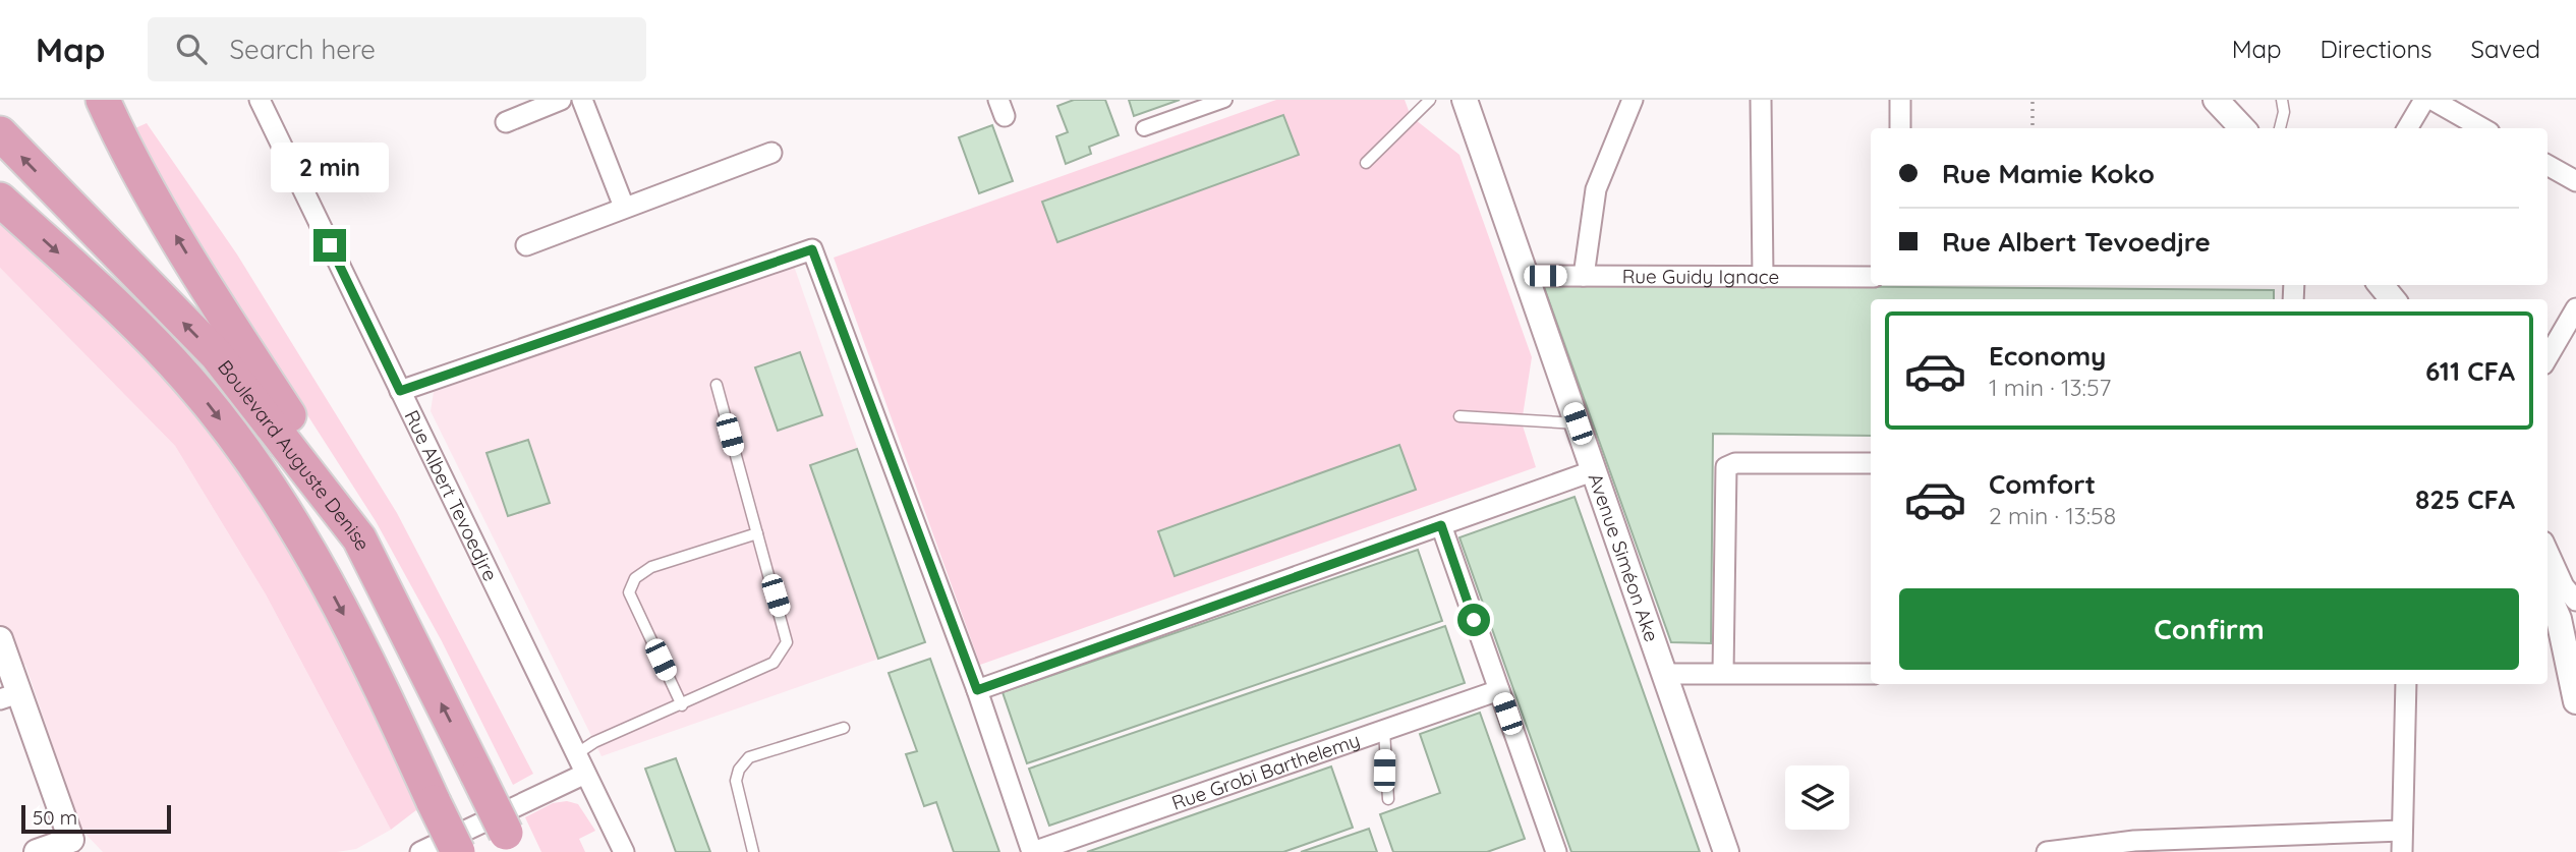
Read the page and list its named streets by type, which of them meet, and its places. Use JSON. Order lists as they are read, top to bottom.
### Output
{
  "streets": {
    "highway": ["Boulevard Auguste Denise"],
    "street": [
      "Rue Guidy Ignace",
      "Rue Albert Tevoedjre",
      "Avenue Siméon Ake",
      "Rue Grobi Barthelemy"
    ]
  },
  "crossings": [
    ["Rue Guidy Ignace", "Avenue Siméon Ake"]
  ],
  "scale_bar": "50 m",
  "page": {
    "header": "Map",
    "search": "Search here",
    "nav": ["Map", "Directions", "Saved"],
    "banner": ["Rue Mamie Koko", "Rue Albert Tevoedjre"],
    "bubble": "2 min",
    "list": [
      {
        "name": "Economy",
        "note": "1 min · 13:57",
        "value": "611 CFA"
      },
      {
        "name": "Comfort",
        "note": "2 min · 13:58",
        "value": "825 CFA"
      }
    ],
    "buttons": "Confirm",
    "scale": "50 m"
  }
}
